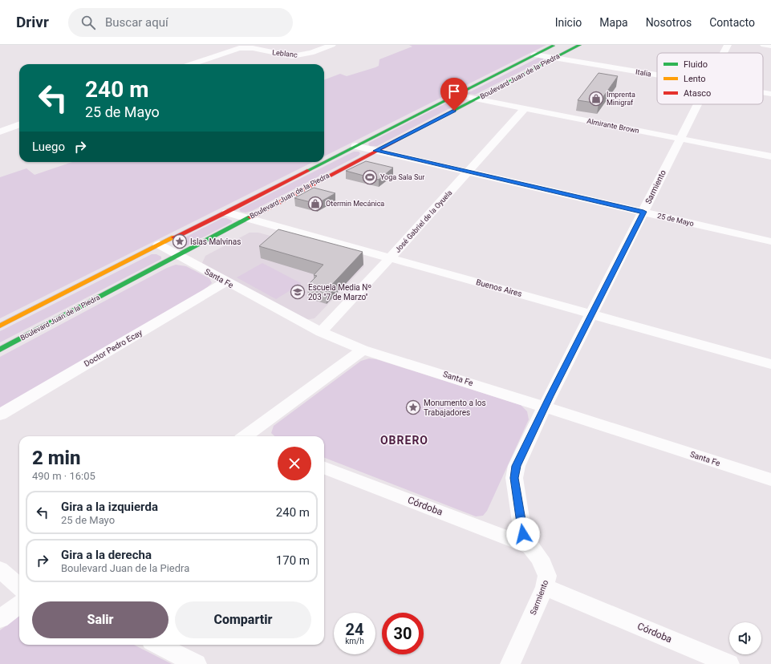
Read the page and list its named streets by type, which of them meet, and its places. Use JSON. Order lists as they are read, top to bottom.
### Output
{
  "streets": {
    "main road": ["Boulevard Juan de la Piedra"],
    "street": [
      "Leblanc",
      "Italia",
      "Almirante Brown",
      "Sarmiento",
      "25 de Mayo",
      "José Gabriel de la Oyuela",
      "Santa Fe",
      "Buenos Aires",
      "Doctor Pedro Ecay",
      "Córdoba"
    ]
  },
  "crossings": [
    ["Italia", "Boulevard Juan de la Piedra"],
    ["Boulevard Juan de la Piedra", "Almirante Brown"],
    ["Boulevard Juan de la Piedra", "25 de Mayo"],
    ["Boulevard Juan de la Piedra", "Santa Fe"],
    ["Boulevard Juan de la Piedra", "Buenos Aires"],
    ["Almirante Brown", "Sarmiento"],
    ["Almirante Brown", "José Gabriel de la Oyuela"],
    ["Sarmiento", "25 de Mayo"],
    ["Sarmiento", "Santa Fe"],
    ["Sarmiento", "Buenos Aires"],
    ["Sarmiento", "Córdoba"],
    ["25 de Mayo", "José Gabriel de la Oyuela"],
    ["José Gabriel de la Oyuela", "Santa Fe"],
    ["José Gabriel de la Oyuela", "Buenos Aires"],
    ["Santa Fe", "Doctor Pedro Ecay"]
  ],
  "districts": ["OBRERO"],
  "places": {
    "shop": ["Imprenta Minigraf", "Otermin Mecánica"],
    "sports": ["Yoga Sala Sur"],
    "place": ["Islas Malvinas", "Monumento a los Trabajadores"],
    "school or university": ["Escuela Media Nº 203 \"7 de Marzo\""]
  },
  "legend": ["Fluido", "Lento", "Atasco"],
  "page": {
    "header": "Drivr",
    "search": "Buscar aquí",
    "nav": [
      "Inicio",
      "Mapa",
      "Nosotros",
      "Contacto"
    ],
    "turn": ["240 m", "25 de Mayo"],
    "then": "Luego",
    "heading": ["2 min", "490 m · 16:05"],
    "list": [
      {
        "name": "Gira a la izquierda",
        "note": "25 de Mayo",
        "value": "240 m"
      },
      {
        "name": "Gira a la derecha",
        "note": "Boulevard Juan de la Piedra",
        "value": "170 m"
      }
    ],
    "buttons": ["Salir", "Compartir"],
    "speed": "24 km/h",
    "limit": "30"
  }
}
